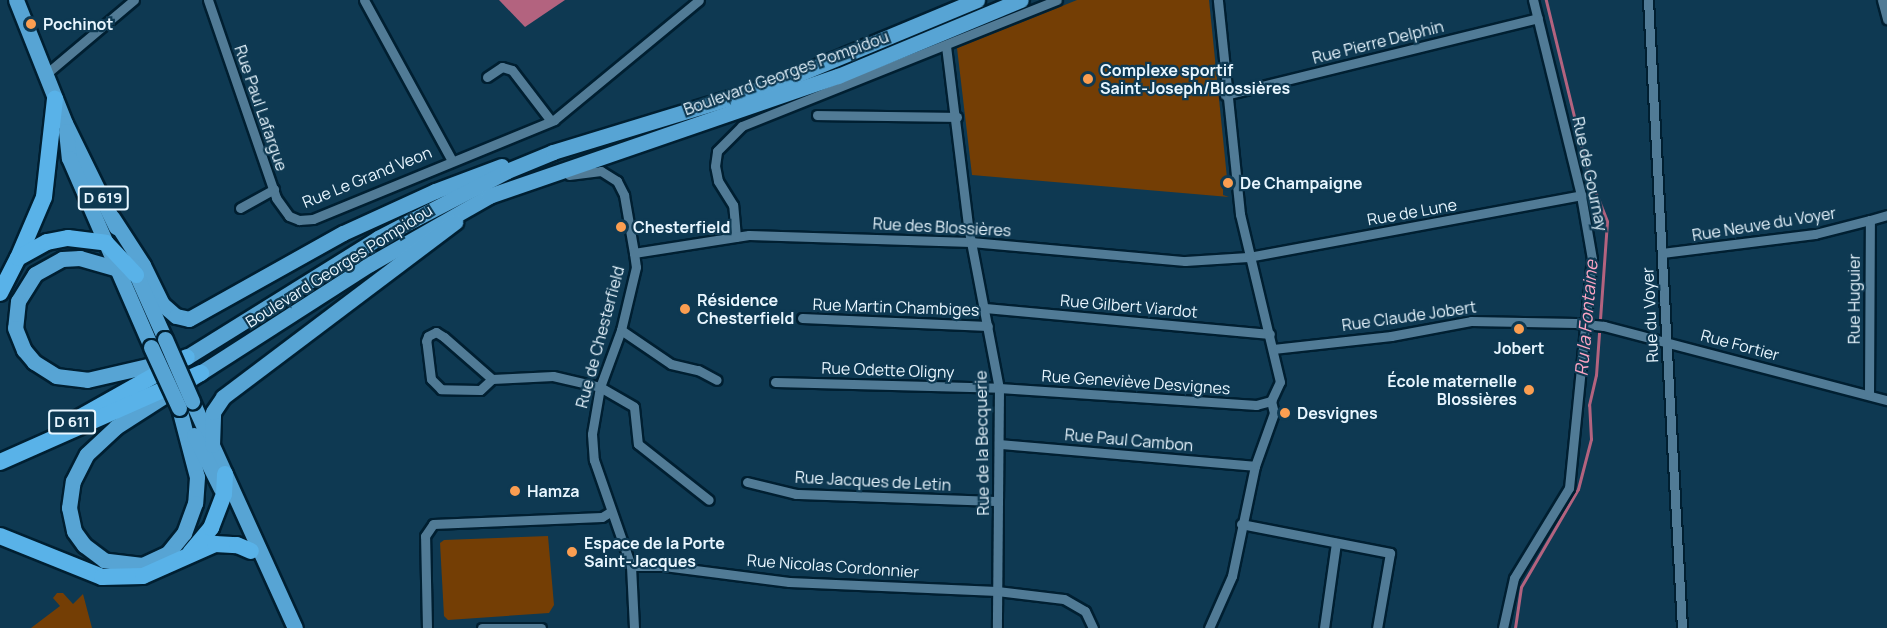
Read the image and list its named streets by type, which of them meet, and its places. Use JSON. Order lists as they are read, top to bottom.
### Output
{
  "streets": {
    "highway": ["D 611"],
    "main road": ["Boulevard Georges Pompidou", "D 619"],
    "street": [
      "Rue Pierre Delphin",
      "Rue Paul Lafargue",
      "Rue de Gournay",
      "Rue Le Grand Veon",
      "Rue de Lune",
      "Rue Neuve du Voyer",
      "Rue des Blossières",
      "Rue Huguier",
      "Rue Gilbert Viardot",
      "Rue Martin Chambiges",
      "Rue du Voyer",
      "Rue Claude Jobert",
      "Rue de Chesterfield",
      "Rue Fortier",
      "Rue Odette Oligny",
      "Rue Geneviève Desvignes",
      "Rue Paul Cambon",
      "Rue de la Becquerie",
      "Rue Jacques de Letin",
      "Rue Nicolas Cordonnier"
    ]
  },
  "crossings": [
    ["Rue Pierre Delphin", "Rue de Gournay"],
    ["Boulevard Georges Pompidou", "D 619"],
    ["Boulevard Georges Pompidou", "Rue de Chesterfield"],
    ["Boulevard Georges Pompidou", "D 611"],
    ["Rue Paul Lafargue", "Rue Le Grand Veon"],
    ["Rue de Gournay", "Rue de Lune"],
    ["Rue de Gournay", "Rue Claude Jobert"],
    ["Rue de Gournay", "Rue Fortier"],
    ["Rue de Lune", "Rue des Blossières"],
    ["Rue Neuve du Voyer", "Rue Huguier"],
    ["Rue Neuve du Voyer", "Rue du Voyer"],
    ["Rue des Blossières", "Rue de Chesterfield"],
    ["Rue des Blossières", "Rue de la Becquerie"],
    ["Rue Huguier", "Rue Fortier"],
    ["Rue Gilbert Viardot", "Rue de la Becquerie"],
    ["Rue Martin Chambiges", "Rue de la Becquerie"],
    ["Rue du Voyer", "Rue Fortier"],
    ["Rue Claude Jobert", "Rue Fortier"],
    ["Rue de Chesterfield", "Rue Nicolas Cordonnier"],
    ["Rue Odette Oligny", "Rue Geneviève Desvignes"],
    ["Rue Odette Oligny", "Rue de la Becquerie"],
    ["Rue Geneviève Desvignes", "Rue de la Becquerie"],
    ["Rue Paul Cambon", "Rue de la Becquerie"],
    ["Rue de la Becquerie", "Rue Jacques de Letin"],
    ["Rue de la Becquerie", "Rue Nicolas Cordonnier"]
  ],
  "water": ["Ru la Fontaine"],
  "places": [
    "Pochinot",
    "Complexe sportif Saint-Joseph/Blossières",
    "De Champaigne",
    "Chesterfield",
    "Résidence Chesterfield",
    "Jobert",
    "École maternelle Blossières",
    "Desvignes",
    "Hamza",
    "Espace de la Porte Saint-Jacques"
  ]
}
